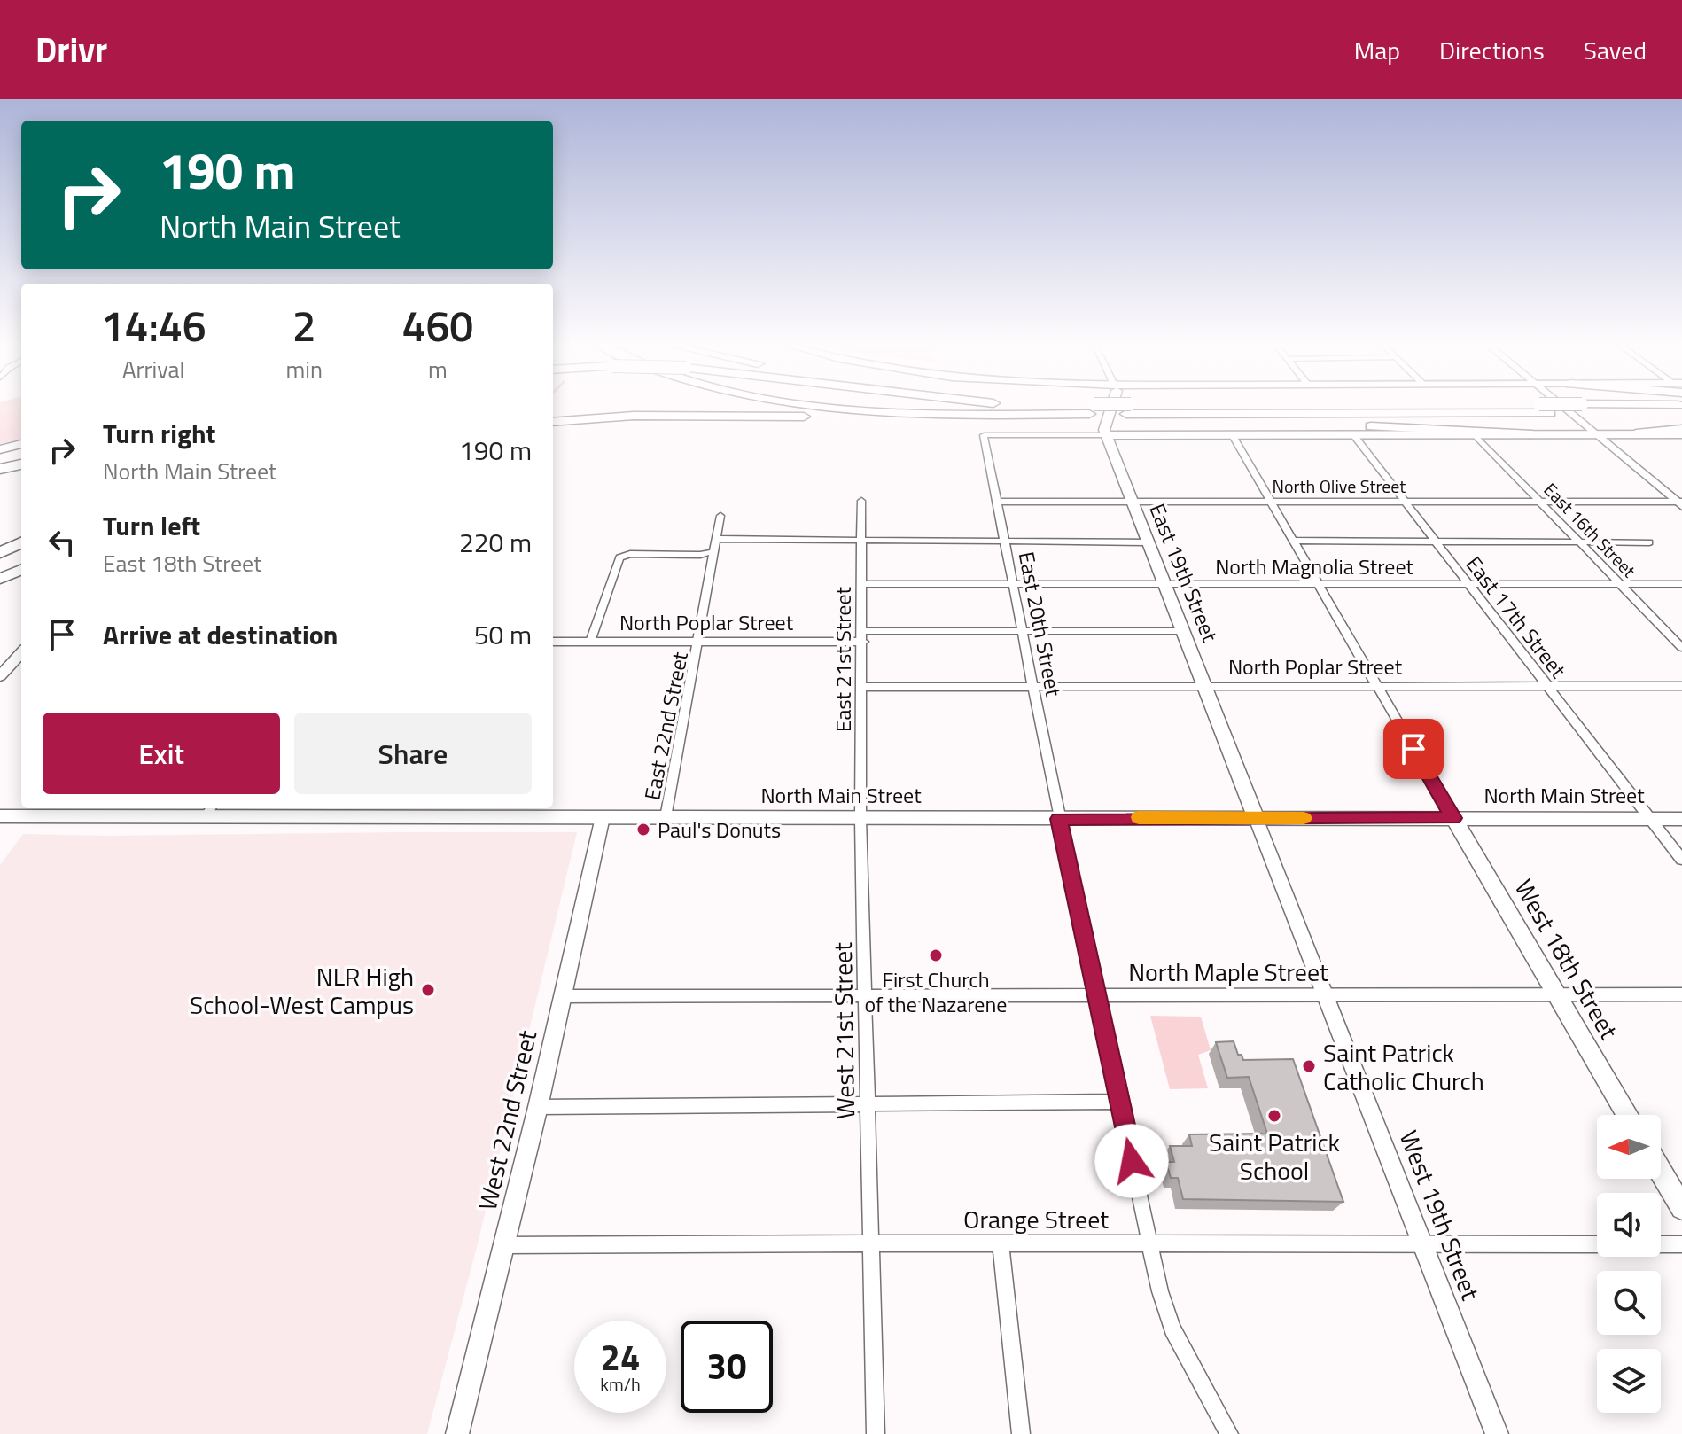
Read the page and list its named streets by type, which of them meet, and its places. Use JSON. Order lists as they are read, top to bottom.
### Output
{
  "streets": {
    "main road": ["East 19th Street", "North Main Street", "West 18th Street"],
    "street": [
      "North Olive Street",
      "East 16th Street",
      "North Magnolia Street",
      "East 17th Street",
      "North Poplar Street",
      "East 20th Street",
      "East 21st Street",
      "East 22nd Street",
      "North Maple Street",
      "West 21st Street",
      "West 22nd Street",
      "West 19th Street",
      "Orange Street"
    ]
  },
  "crossings": [
    ["North Olive Street", "East 16th Street"],
    ["North Olive Street", "East 19th Street"],
    ["North Olive Street", "East 17th Street"],
    ["North Olive Street", "East 20th Street"],
    ["East 16th Street", "North Magnolia Street"],
    ["North Magnolia Street", "East 19th Street"],
    ["North Magnolia Street", "East 17th Street"],
    ["North Magnolia Street", "East 20th Street"],
    ["North Magnolia Street", "East 21st Street"],
    ["East 19th Street", "North Poplar Street"],
    ["East 19th Street", "East 20th Street"],
    ["East 19th Street", "North Main Street"],
    ["East 19th Street", "West 19th Street"],
    ["East 17th Street", "North Poplar Street"],
    ["East 17th Street", "North Main Street"],
    ["North Poplar Street", "East 20th Street"],
    ["North Poplar Street", "East 21st Street"],
    ["North Poplar Street", "East 22nd Street"],
    ["East 20th Street", "North Main Street"],
    ["East 20th Street", "North Maple Street"],
    ["East 20th Street", "Orange Street"],
    ["East 21st Street", "North Main Street"],
    ["East 21st Street", "West 21st Street"],
    ["East 22nd Street", "North Main Street"],
    ["North Main Street", "West 18th Street"],
    ["North Main Street", "West 21st Street"],
    ["North Main Street", "West 22nd Street"],
    ["North Main Street", "West 19th Street"],
    ["West 18th Street", "North Maple Street"],
    ["North Maple Street", "West 21st Street"],
    ["North Maple Street", "West 22nd Street"],
    ["North Maple Street", "West 19th Street"],
    ["West 21st Street", "Orange Street"],
    ["West 22nd Street", "Orange Street"],
    ["West 19th Street", "Orange Street"]
  ],
  "places": [
    "Paul's Donuts",
    "First Church of the Nazarene",
    "NLR High School-West Campus",
    "Saint Patrick Catholic Church",
    "Saint Patrick School"
  ],
  "north": "left",
  "page": {
    "header": "Drivr",
    "nav": ["Map", "Directions", "Saved"],
    "turn": ["190 m", "North Main Street"],
    "eta": [
      "14:46",
      "Arrival",
      "2",
      "min",
      "460",
      "m"
    ],
    "list": [
      {
        "name": "Turn right",
        "note": "North Main Street",
        "value": "190 m"
      },
      {
        "name": "Turn left",
        "note": "East 18th Street",
        "value": "220 m"
      },
      {
        "name": "Arrive at destination",
        "value": "50 m"
      }
    ],
    "buttons": ["Exit", "Share"],
    "speed": "24 km/h",
    "limit": "30"
  }
}
